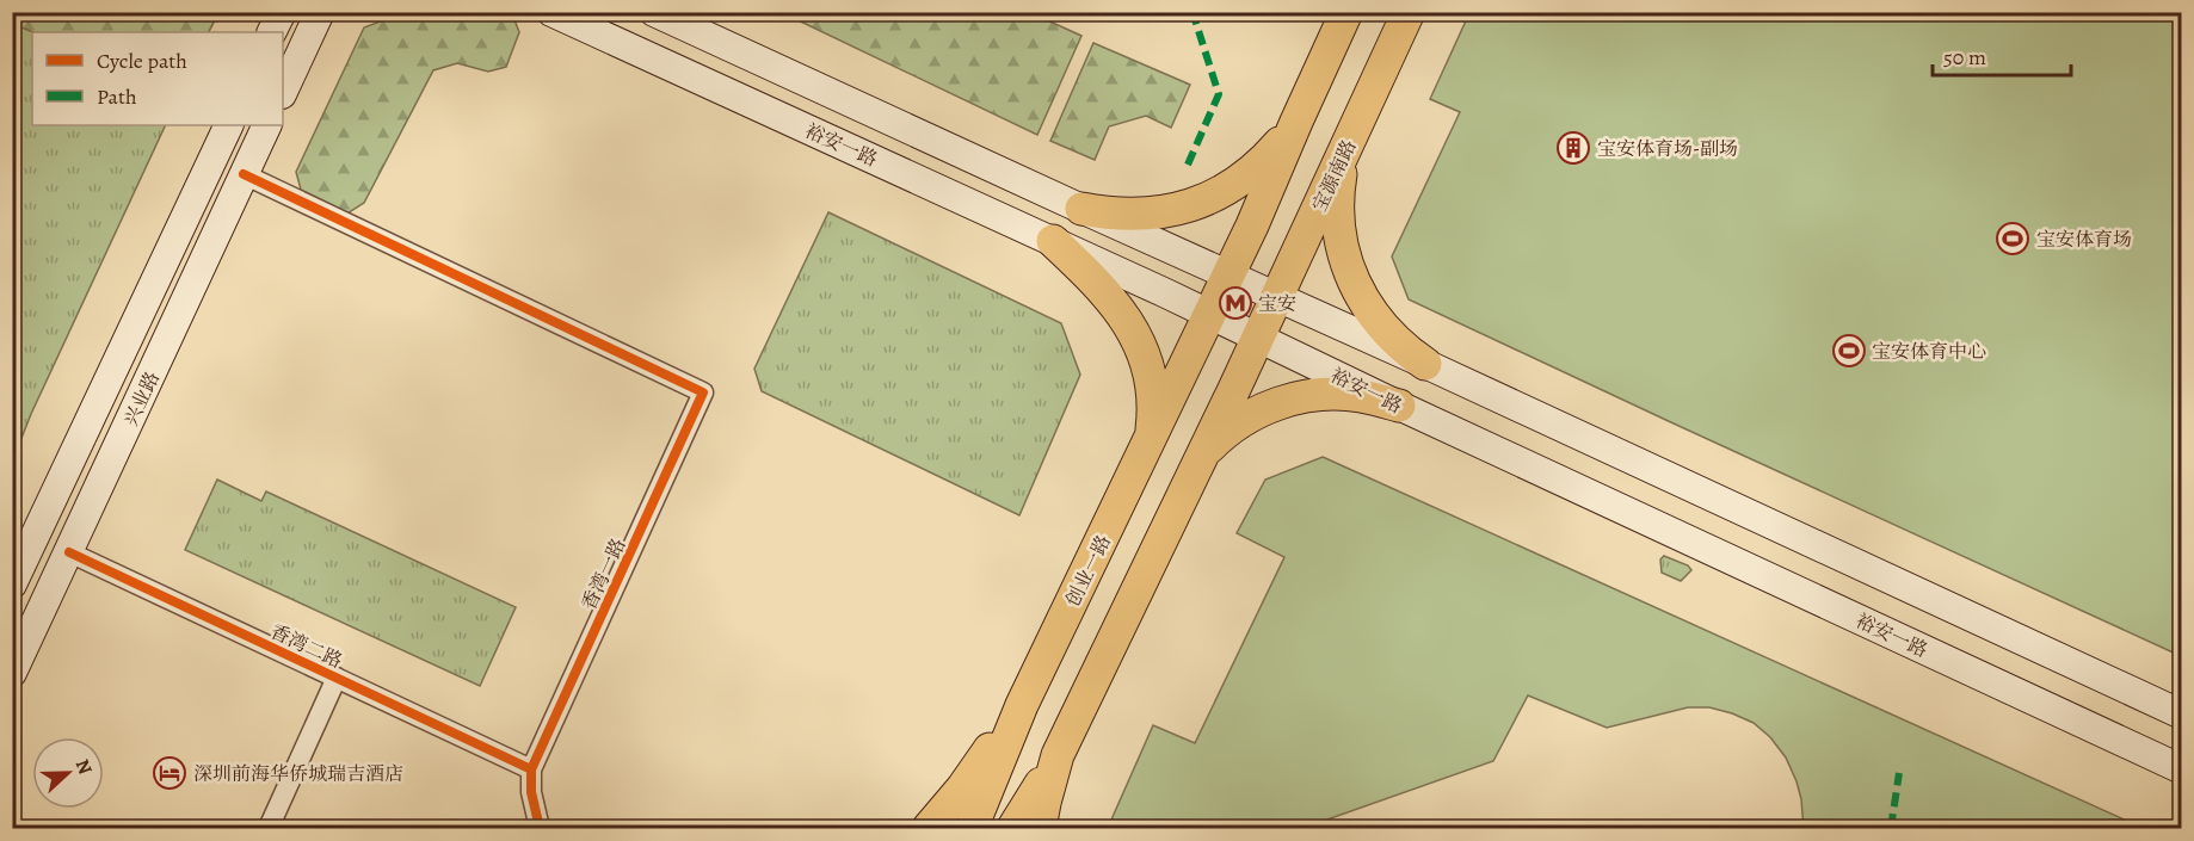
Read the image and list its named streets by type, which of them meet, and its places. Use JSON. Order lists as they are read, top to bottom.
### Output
{
  "streets": {
    "main road": [
      "裕安一路",
      "宝源南路",
      "兴业路",
      "创业一路"
    ],
    "street": ["香湾一路", "香湾二路"]
  },
  "crossings": [
    ["裕安一路", "宝源南路"],
    ["裕安一路", "创业一路"],
    ["兴业路", "香湾一路"],
    ["兴业路", "香湾二路"],
    ["香湾一路", "香湾二路"]
  ],
  "places": {
    "building": ["宝安体育场-副场"],
    "sports": ["宝安体育场", "宝安体育中心"],
    "metro station": ["宝安"],
    "hotel": ["深圳前海华侨城瑞吉酒店"]
  },
  "legend": ["Cycle path", "Path"],
  "scale_bar": "50 m",
  "north": "right"
}
